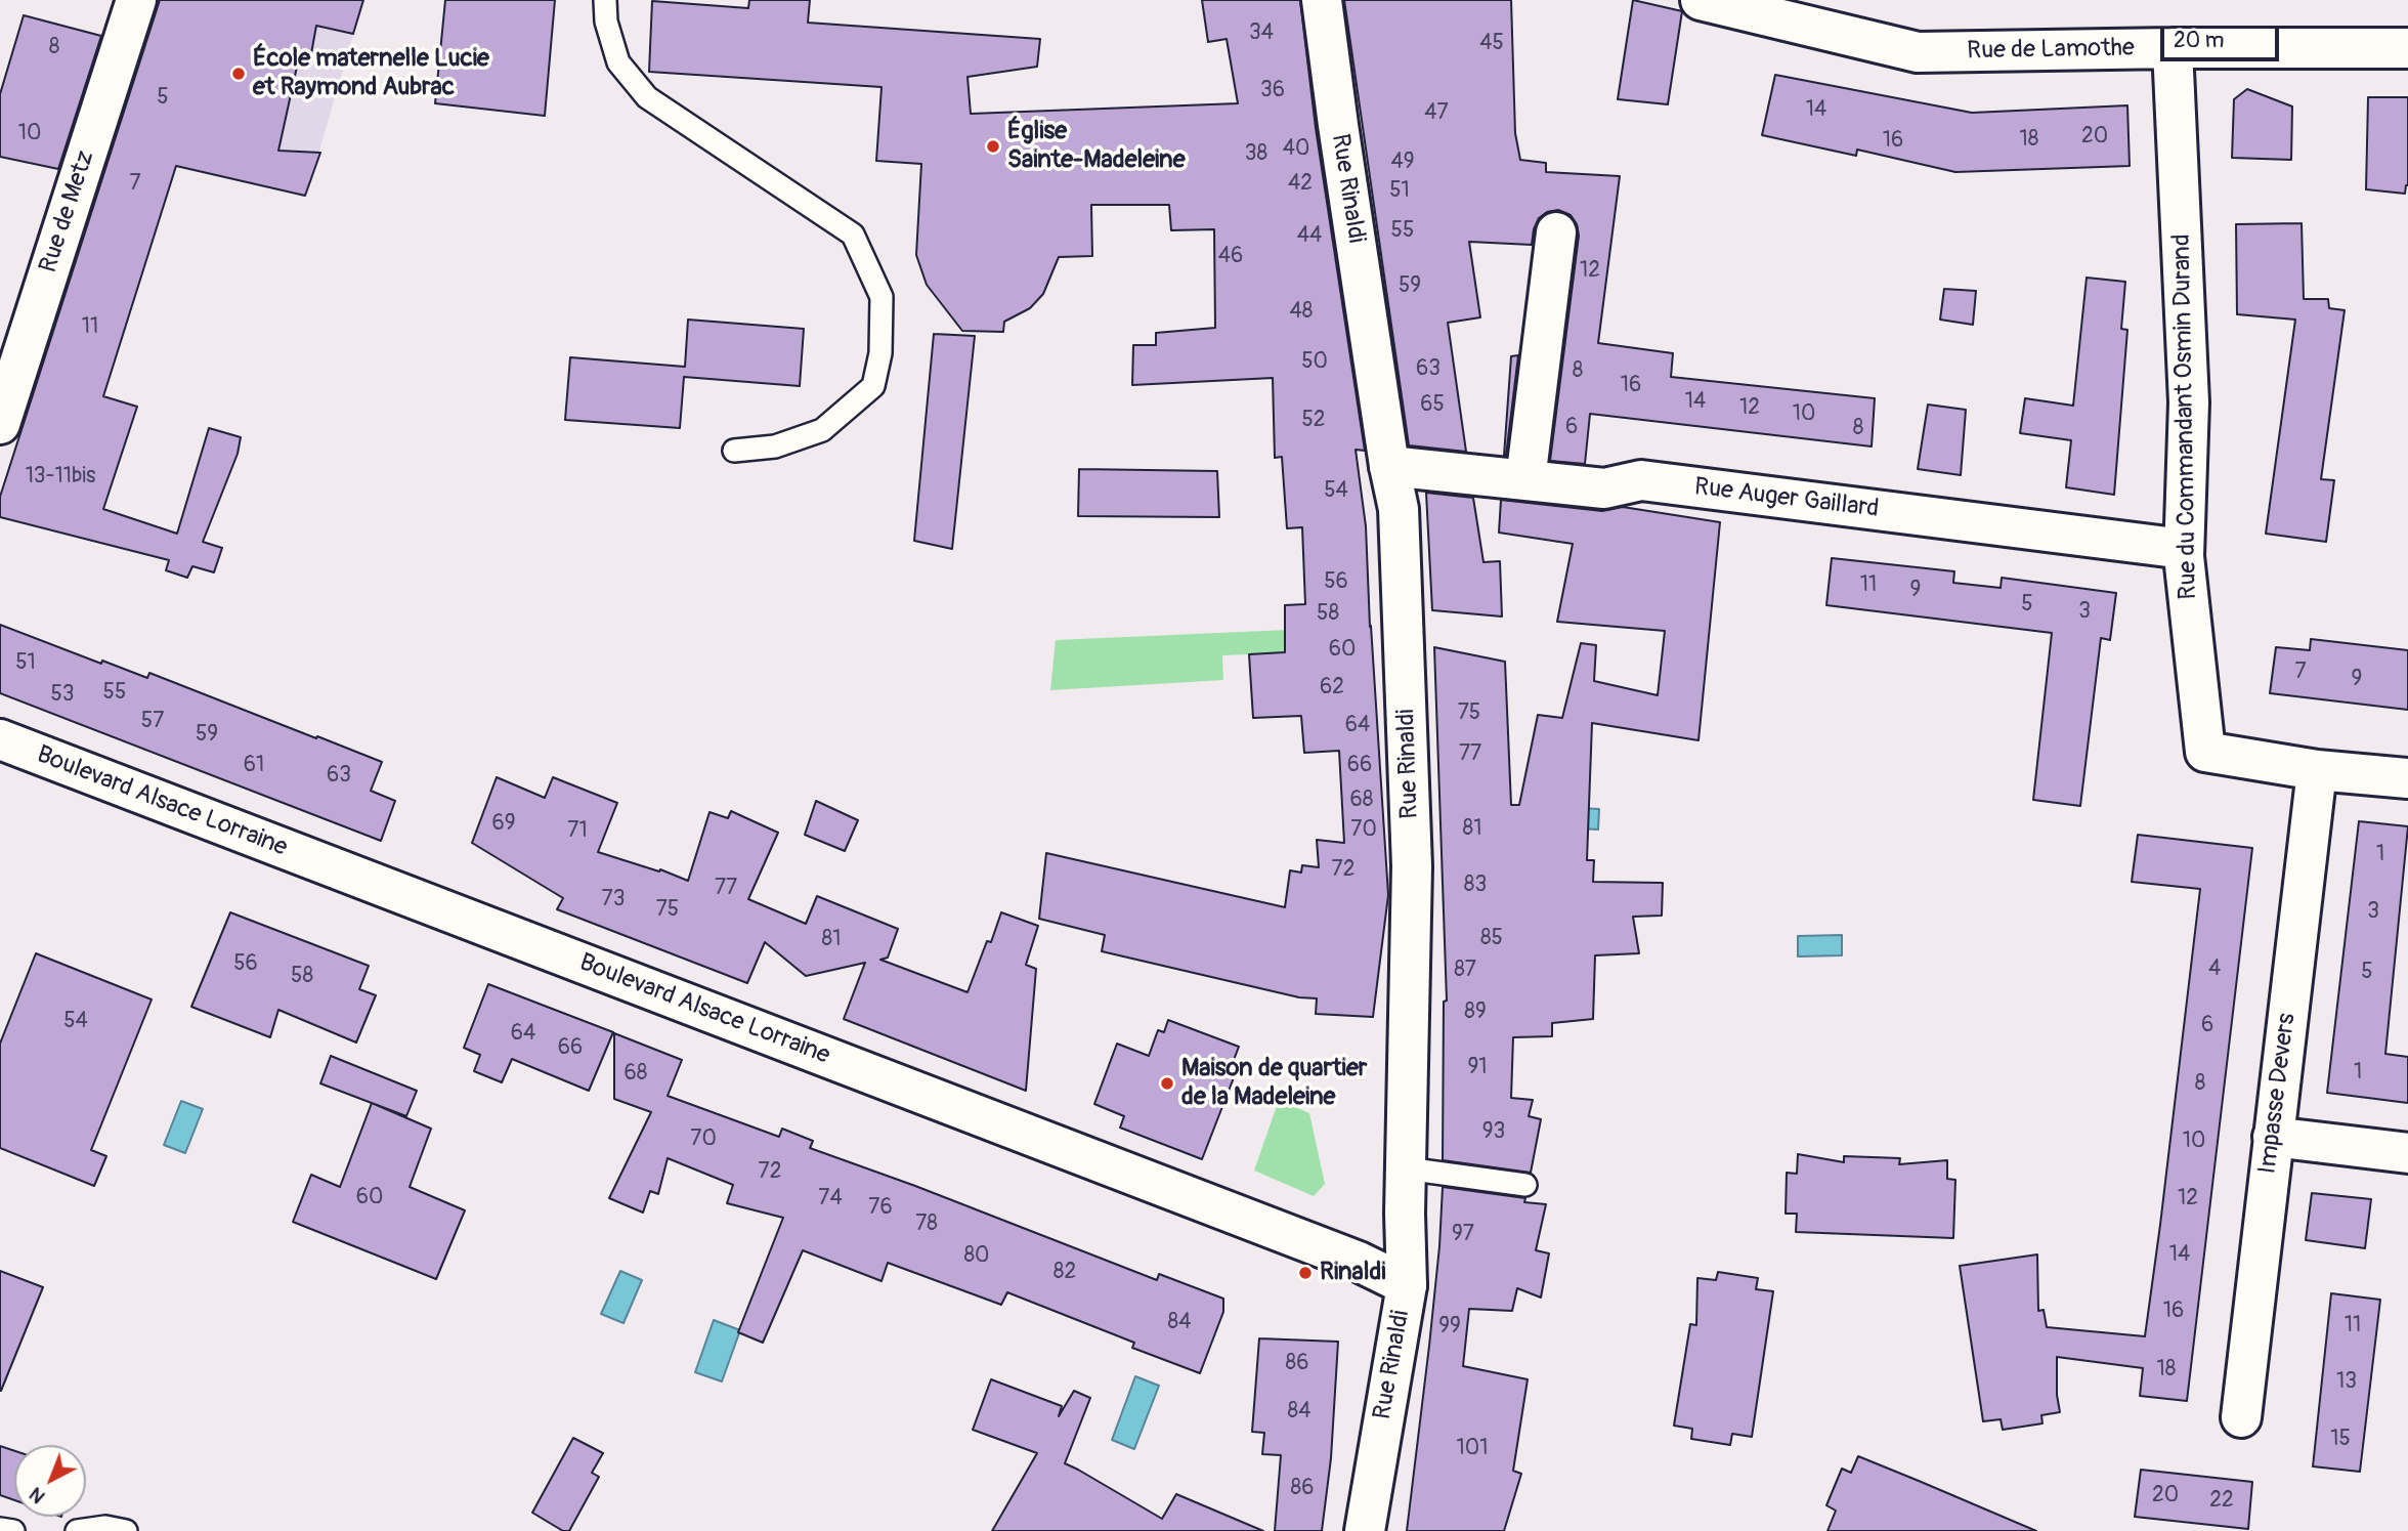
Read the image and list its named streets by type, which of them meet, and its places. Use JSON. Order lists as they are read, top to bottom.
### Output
{
  "streets": {
    "street": [
      "Rue de Lamothe",
      "Rue Rinaldi",
      "Rue de Metz",
      "Rue du Commandant Osmin Durand",
      "Rue Auger Gaillard",
      "Boulevard Alsace Lorraine",
      "Impasse Devers"
    ]
  },
  "crossings": [
    ["Rue de Lamothe", "Rue du Commandant Osmin Durand"],
    ["Rue Rinaldi", "Rue Auger Gaillard"],
    ["Rue Rinaldi", "Boulevard Alsace Lorraine"],
    ["Rue du Commandant Osmin Durand", "Rue Auger Gaillard"],
    ["Rue du Commandant Osmin Durand", "Impasse Devers"]
  ],
  "places": [
    "École maternelle Lucie et Raymond Aubrac",
    "Église Sainte-Madeleine",
    "Maison de quartier de la Madeleine",
    "Rinaldi"
  ],
  "house_numbers": [
    "34",
    "45",
    "8",
    "36",
    "5",
    "14",
    "47",
    "10",
    "20",
    "18",
    "16",
    "40",
    "38",
    "49",
    "7",
    "42",
    "51",
    "55",
    "44",
    "46",
    "12",
    "59",
    "48",
    "11",
    "50",
    "63",
    "8",
    "16",
    "14",
    "65",
    "12",
    "10",
    "52",
    "6",
    "8",
    "13-11bis",
    "54",
    "56",
    "11",
    "9",
    "5",
    "3",
    "58",
    "60",
    "51",
    "7",
    "9",
    "62",
    "55",
    "53",
    "75",
    "57",
    "64",
    "59",
    "77",
    "61",
    "66",
    "63",
    "68",
    "69",
    "81",
    "70",
    "71",
    "1",
    "72",
    "83",
    "77",
    "73",
    "75",
    "3",
    "85",
    "81",
    "56",
    "4",
    "87",
    "5",
    "58",
    "89",
    "54",
    "6",
    "64",
    "66",
    "91",
    "1",
    "68",
    "8",
    "93",
    "70",
    "10",
    "72",
    "60",
    "74",
    "12",
    "76",
    "78",
    "97",
    "14",
    "80",
    "82",
    "16",
    "84",
    "11",
    "99",
    "86",
    "18",
    "13",
    "84",
    "15",
    "101",
    "86",
    "20",
    "22"
  ],
  "scale_bar": "20 m",
  "north": "bottom left"
}
